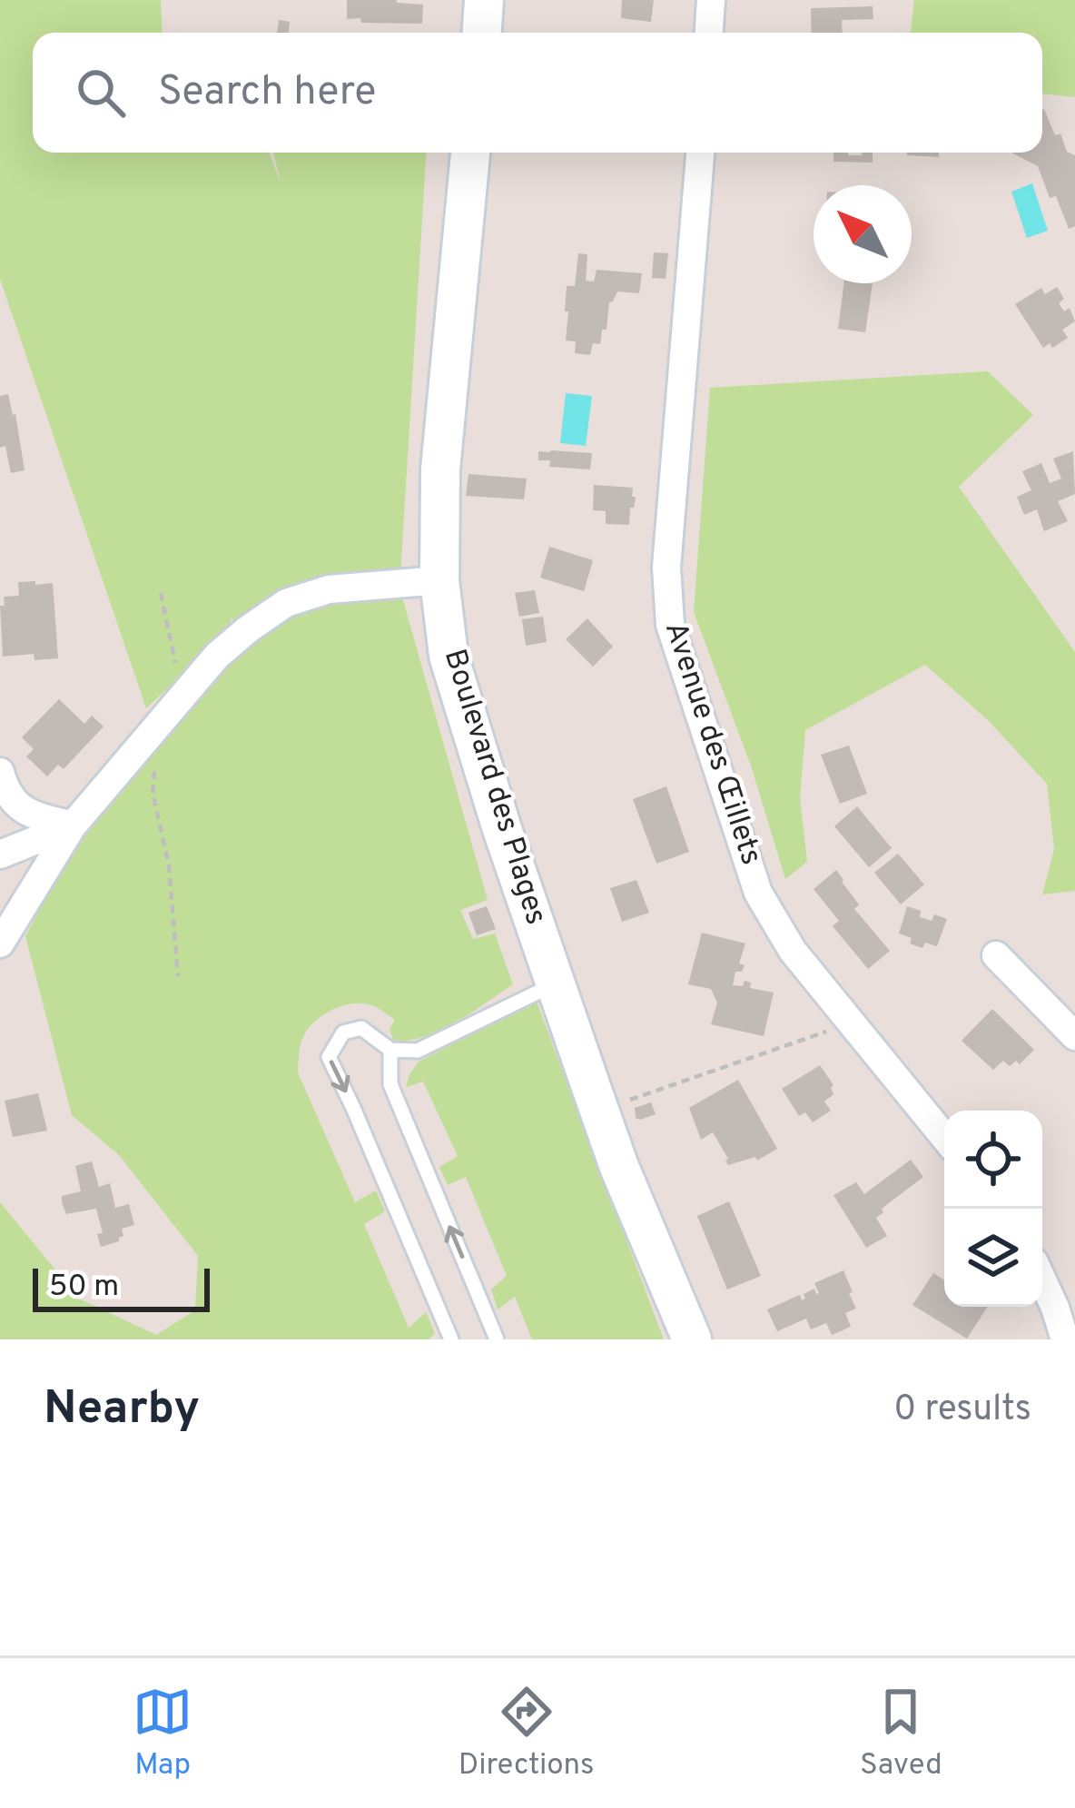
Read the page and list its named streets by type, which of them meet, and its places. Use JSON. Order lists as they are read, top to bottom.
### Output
{
  "streets": {
    "main road": ["Boulevard des Plages"],
    "street": ["Avenue des Œillets"]
  },
  "scale_bar": "50 m",
  "north": "top left",
  "page": {
    "search": "Search here",
    "scale": "50 m",
    "heading": ["Nearby", "0 results"],
    "nav": ["Map", "Directions", "Saved"]
  }
}
